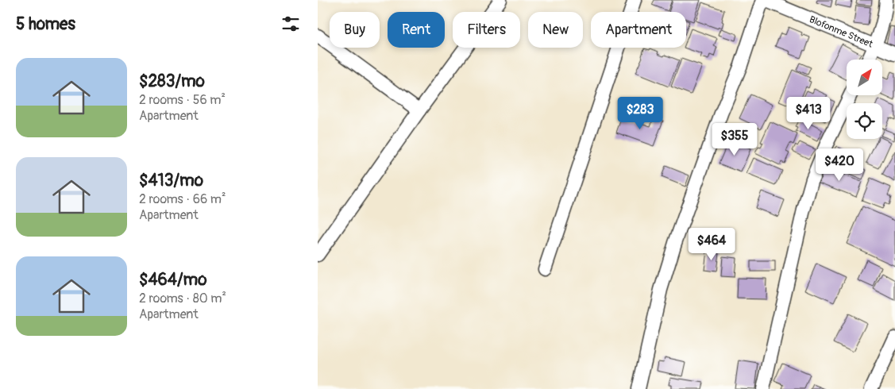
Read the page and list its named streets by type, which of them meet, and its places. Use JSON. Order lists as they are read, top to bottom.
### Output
{
  "streets": {
    "street": ["Blofonme Street"]
  },
  "north": "top right",
  "page": {
    "heading": "5 homes",
    "chip": [
      "Buy",
      "Rent",
      "Filters",
      "New",
      "Apartment"
    ],
    "list": [
      {
        "name": "$283/mo",
        "note": "2 rooms · 56 m² · Apartment"
      },
      {
        "name": "$413/mo",
        "note": "2 rooms · 66 m² · Apartment"
      },
      {
        "name": "$464/mo",
        "note": "2 rooms · 80 m² · Apartment"
      }
    ],
    "price": [
      "$283",
      "$413",
      "$355",
      "$420",
      "$464"
    ]
  }
}
